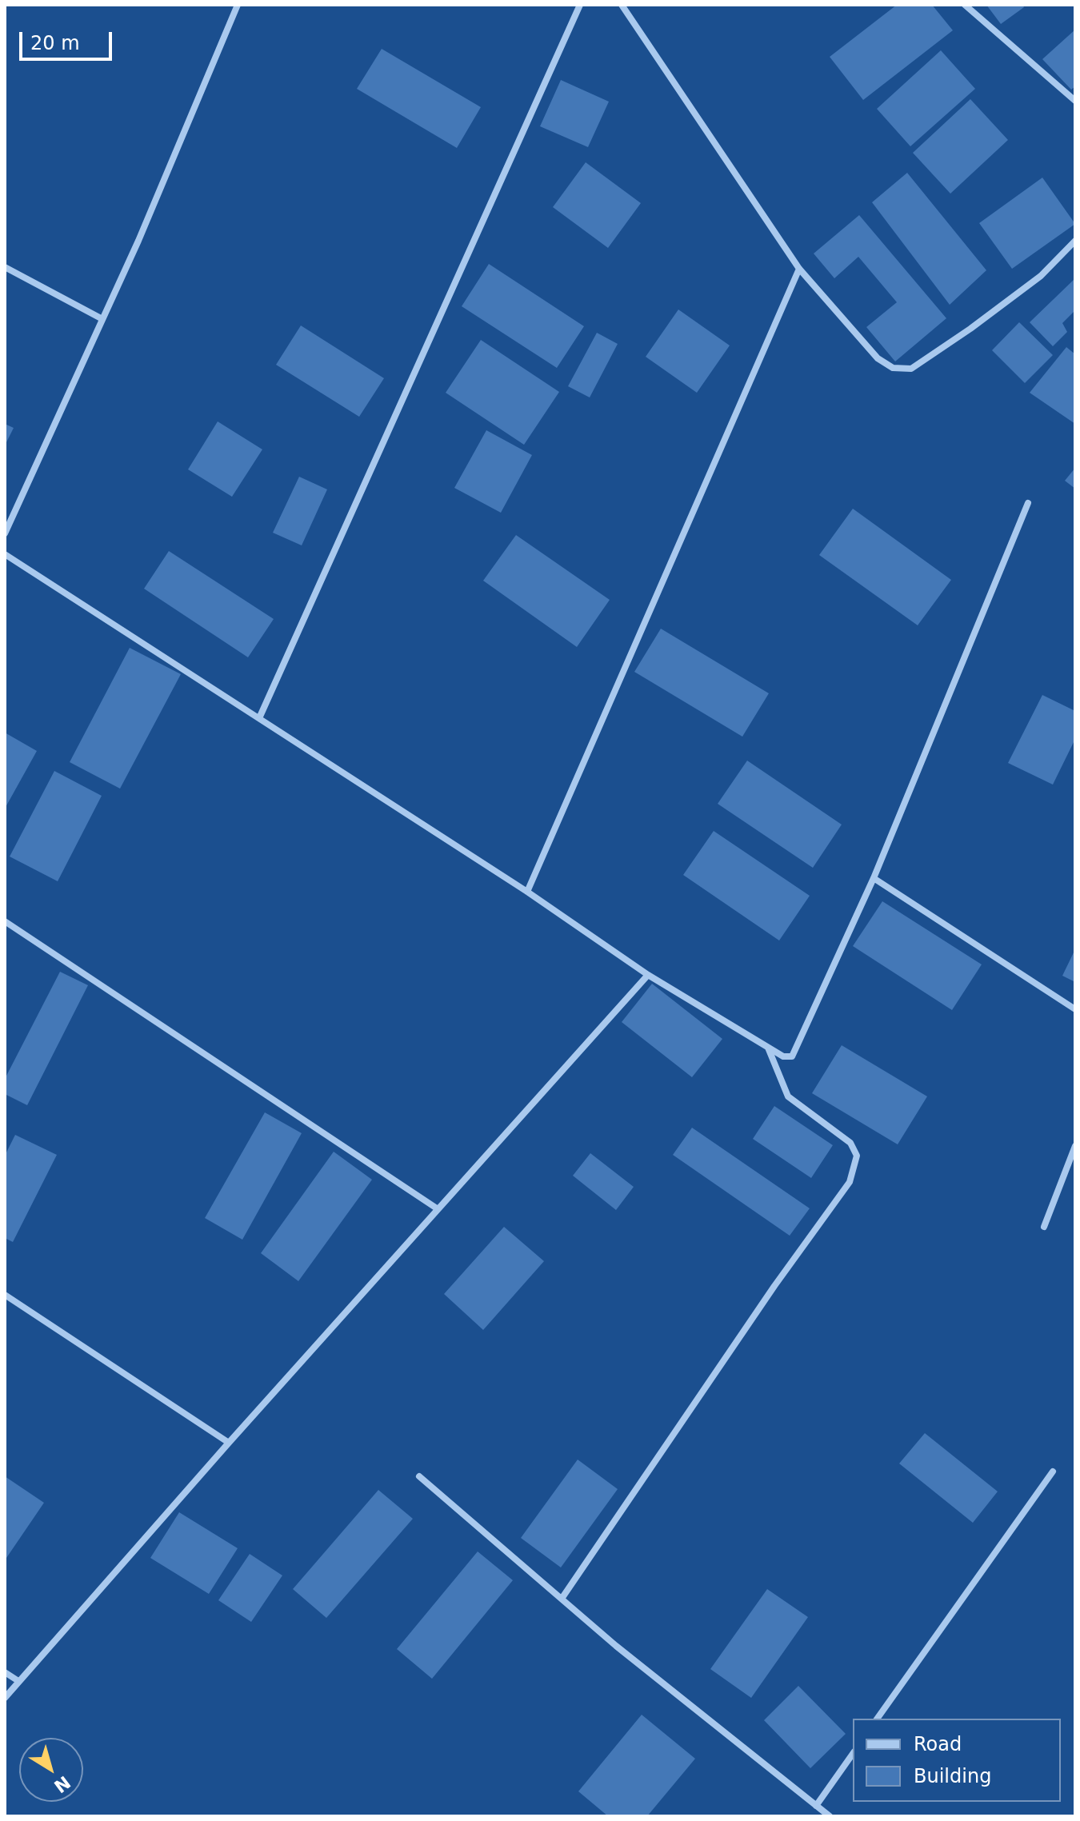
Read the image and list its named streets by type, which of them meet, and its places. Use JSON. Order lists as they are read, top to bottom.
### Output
{
  "legend": ["Road", "Building"],
  "scale_bar": "20 m",
  "north": "bottom right"
}
